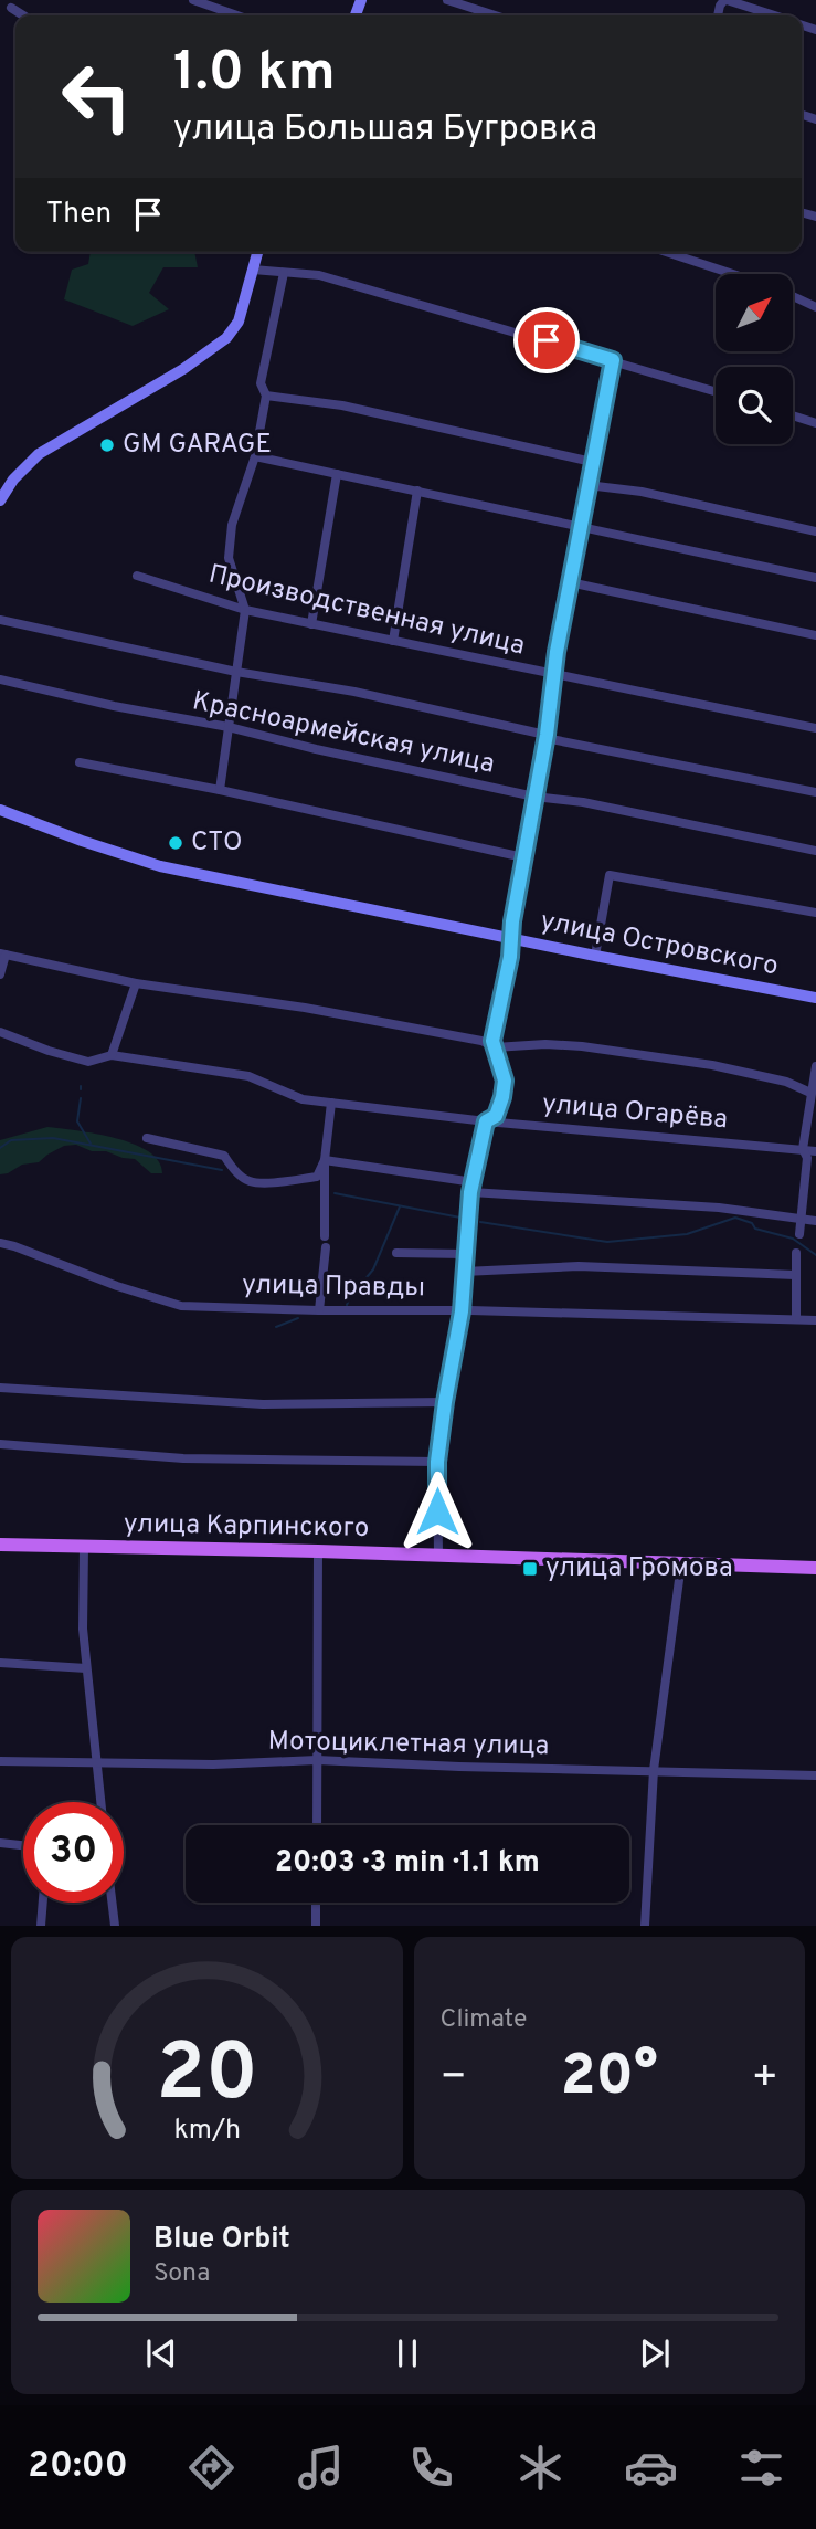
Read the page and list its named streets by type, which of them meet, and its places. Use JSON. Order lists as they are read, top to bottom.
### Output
{
  "streets": {
    "main road": ["улица Карпинского"],
    "street": [
      "Производственная улица",
      "Красноармейская улица",
      "улица Островского",
      "улица Огарёва",
      "улица Правды",
      "Мотоциклетная улица"
    ]
  },
  "places": {
    "other": ["GM GARAGE", "СТО"],
    "transit": ["улица Громова"]
  },
  "north": "top right",
  "page": {
    "turn": ["1.0 km", "улица Большая Бугровка"],
    "then": "Then",
    "limit": "30",
    "trip": "20:03 · 3 min · 1.1 km",
    "tile": "Climate",
    "heat": ["−", "20°", "+"],
    "song": ["Blue Orbit", "Sona"],
    "tabs": "20:00",
    "gauge": ["20", "km/h"]
  }
}
